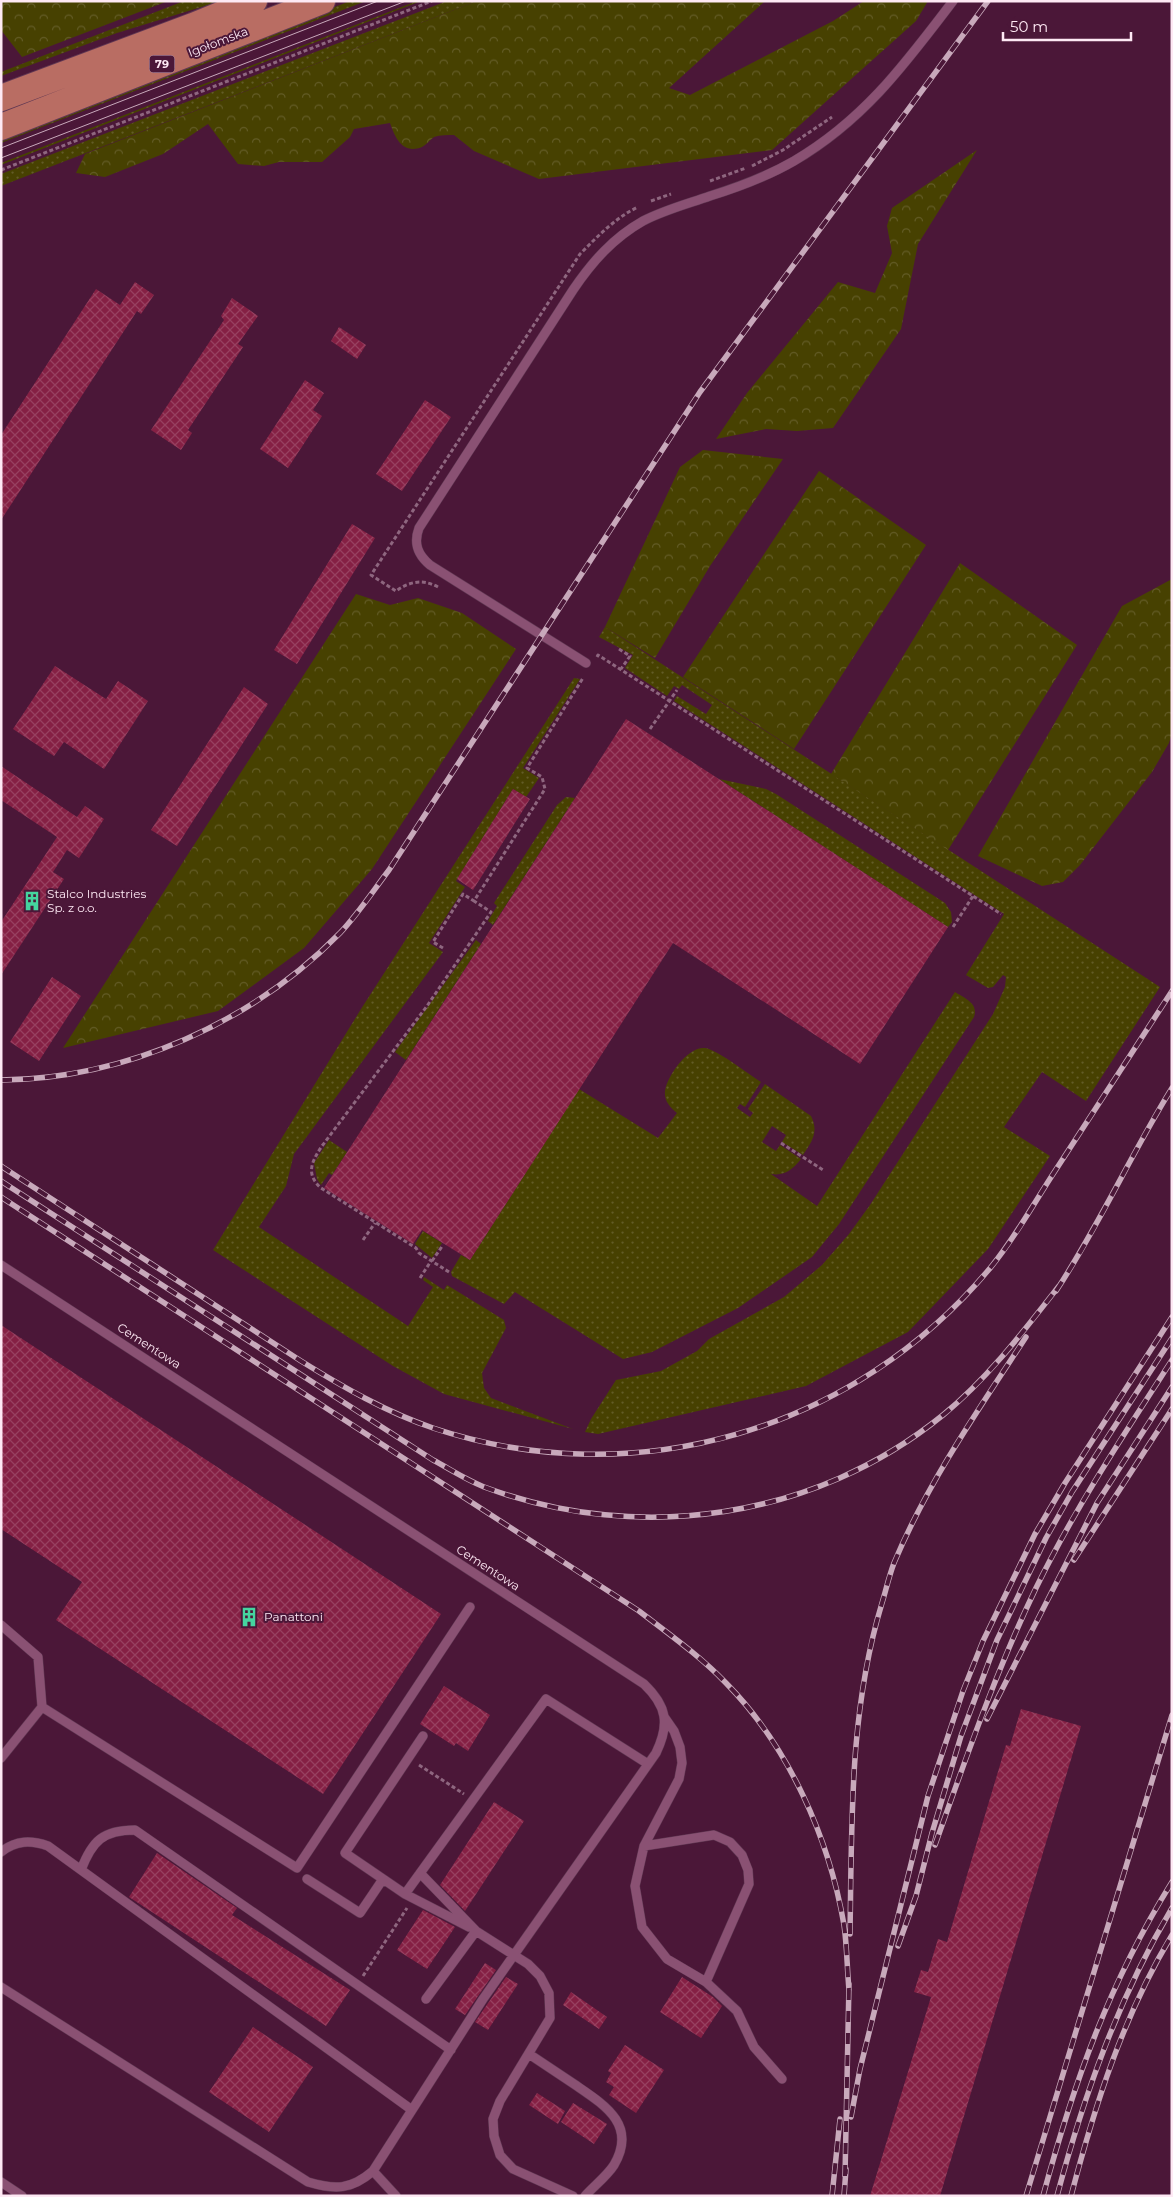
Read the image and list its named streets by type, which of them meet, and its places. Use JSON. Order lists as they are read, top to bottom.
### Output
{
  "streets": {
    "main road": ["Igołomska", "79"],
    "lane": ["Cementowa"]
  },
  "places": {
    "building": ["Stalco Industries Sp. z o.o.", "Panattoni"]
  },
  "scale_bar": "50 m"
}
